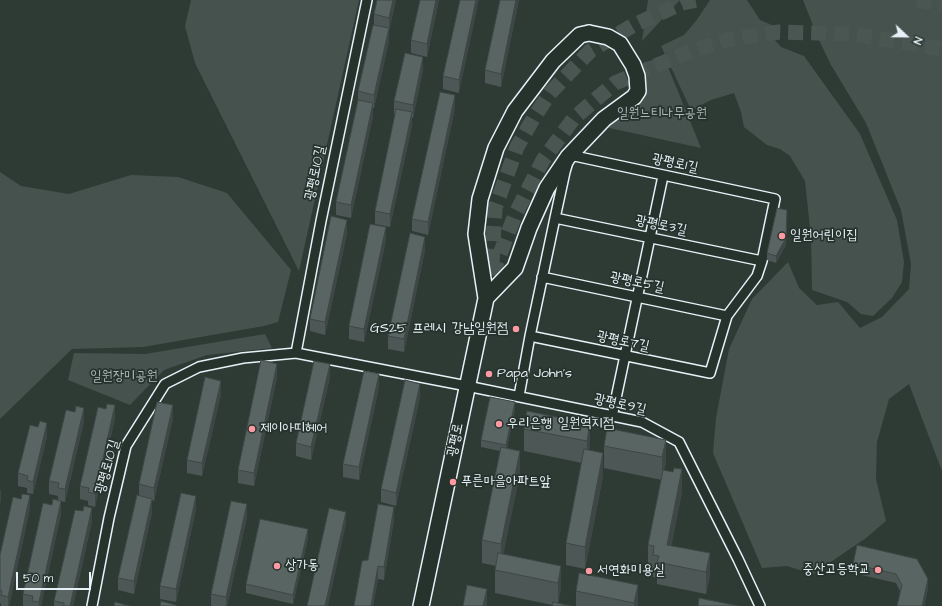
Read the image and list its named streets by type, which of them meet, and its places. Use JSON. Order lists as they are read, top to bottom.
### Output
{
  "streets": {
    "main road": ["광평로"],
    "street": [
      "광평로1길",
      "광평로10길",
      "광평로3길",
      "광평로5길",
      "광평로7길",
      "광평로9길"
    ]
  },
  "crossings": [
    ["광평로1길", "광평로3길"],
    ["광평로10길", "광평로9길"],
    ["광평로10길", "광평로"],
    ["광평로5길", "광평로7길"],
    ["광평로9길", "광평로"]
  ],
  "parks": ["일원느티나무공원", "일원장미공원"],
  "places": [
    "일원어린이집",
    "GS25 프레시 강남일원점",
    "Papa John's",
    "우리은행 일원역지점",
    "제이아띠헤어",
    "푸른마을아파트앞",
    "상가동",
    "중산고등학교",
    "서연화미용실"
  ],
  "scale_bar": "50 m",
  "north": "right"
}
